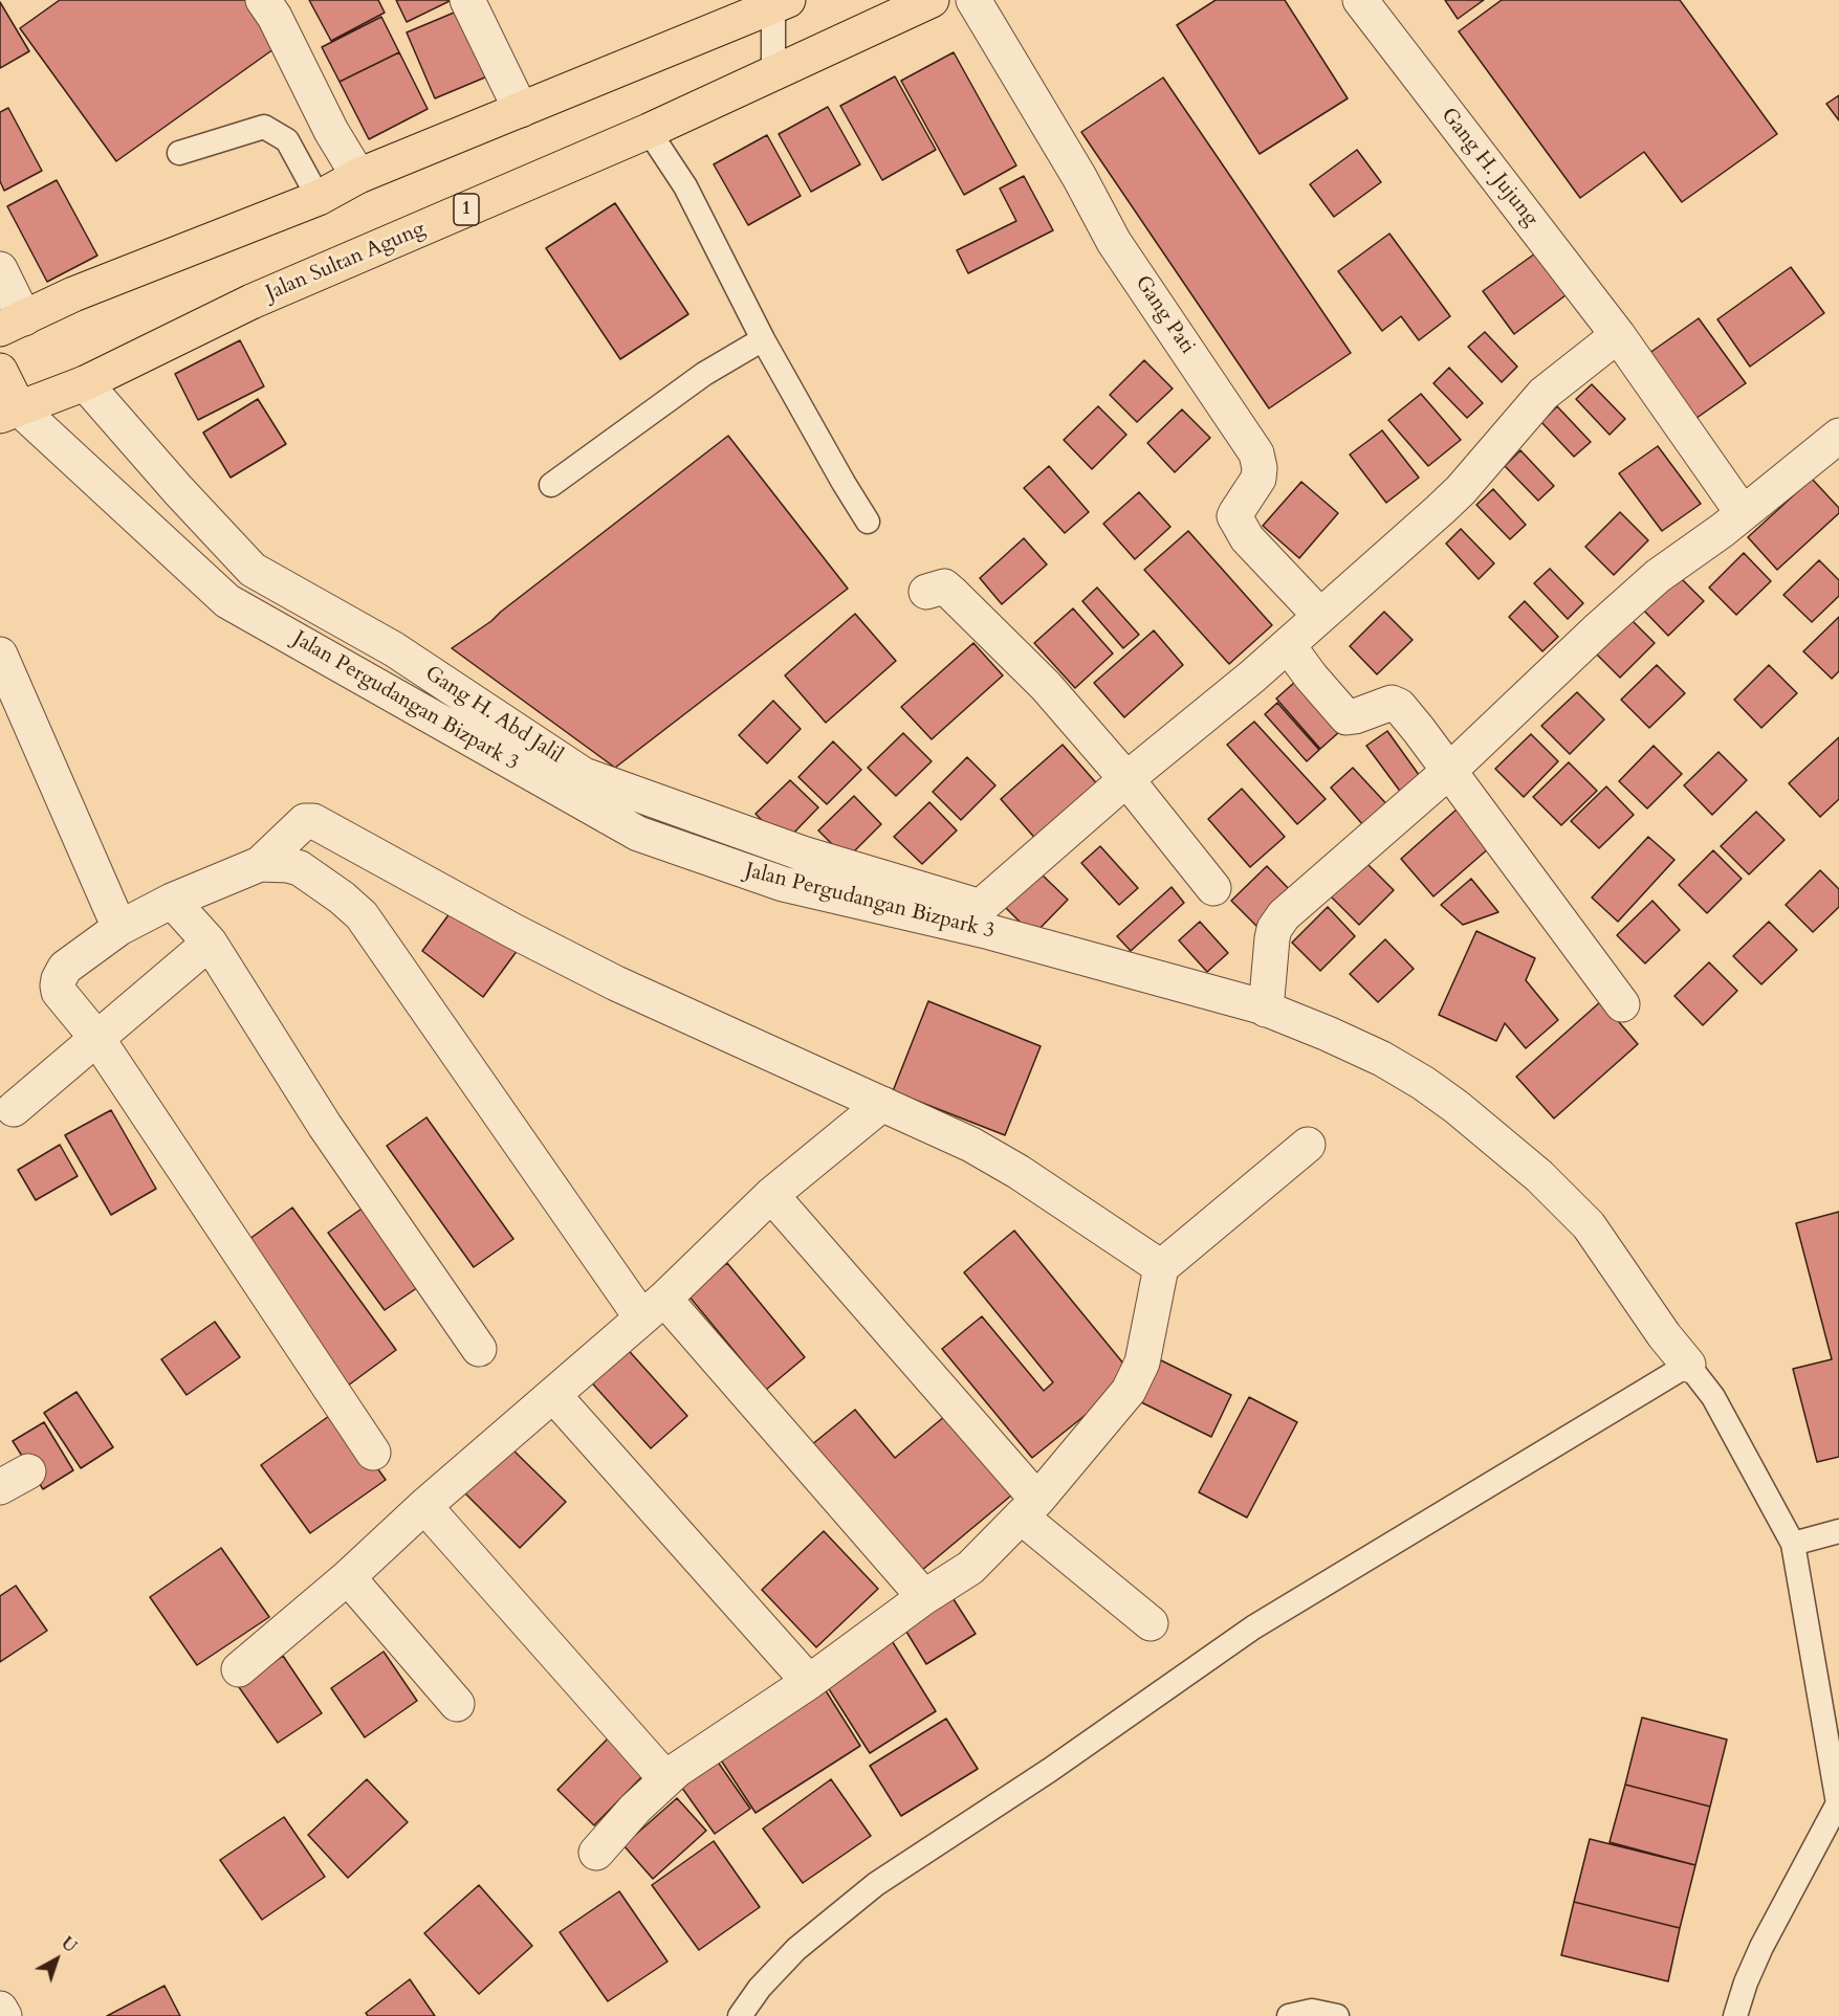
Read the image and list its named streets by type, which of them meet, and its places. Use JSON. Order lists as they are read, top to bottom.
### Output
{
  "streets": {
    "highway": ["1", "Jalan Sultan Agung"],
    "street": [
      "Gang H. Jujung",
      "Gang Pati",
      "Jalan Pergudangan Bizpark 3",
      "Gang H. Abd Jalil"
    ]
  },
  "crossings": [
    ["Jalan Sultan Agung", "Jalan Pergudangan Bizpark 3"],
    ["Jalan Sultan Agung", "Gang H. Abd Jalil"]
  ],
  "north": "top right"
}
